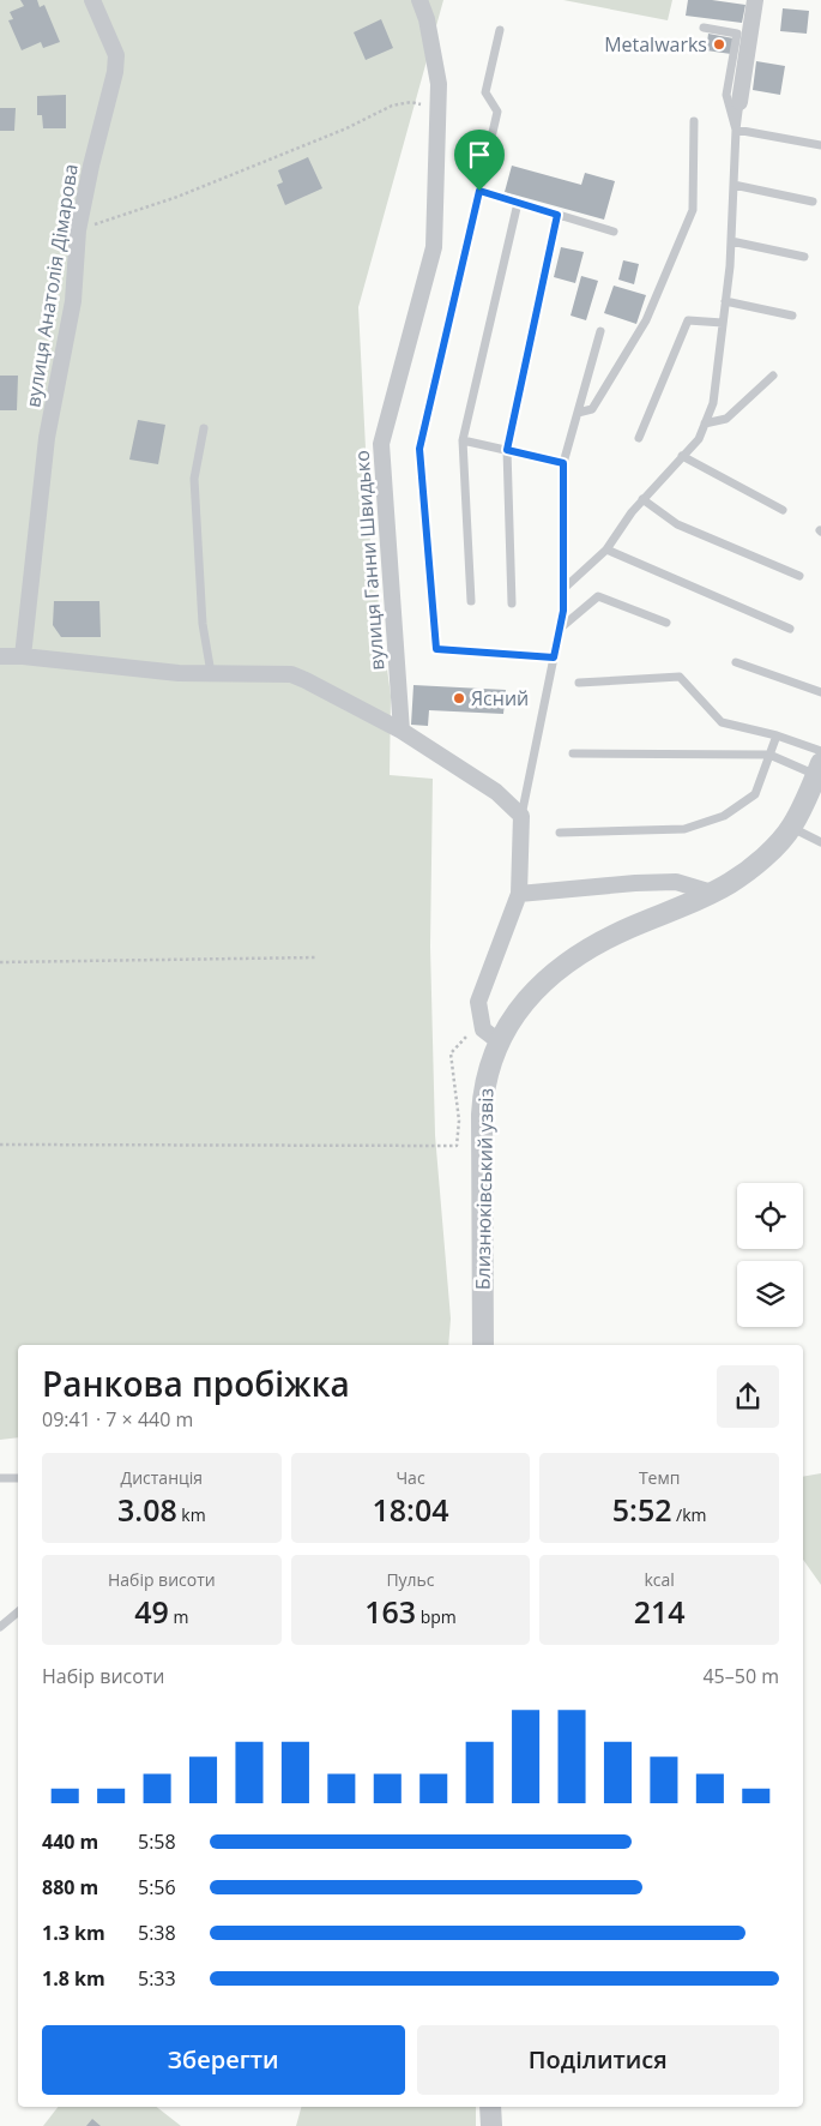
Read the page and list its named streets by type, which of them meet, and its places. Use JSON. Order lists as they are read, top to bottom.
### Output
{
  "streets": {
    "street": ["вулиця Анатолія Дімарова", "вулиця Ганни Швидько", "Близнюківський узвіз"]
  },
  "places": ["Metalwarks", "Ясний"],
  "page": {
    "heading": ["Ранкова пробіжка", "09:41 · 7 × 440 m"],
    "stats": [
      ["Дистанція", "3.08 km"],
      ["Час", "18:04"],
      ["Темп", "5:52 /km"],
      ["Набір висоти", "49 m"],
      ["Пульс", "163 bpm"],
      ["kcal", "214"]
    ],
    "chart": ["Набір висоти", "45–50 m"],
    "list": [
      {
        "name": "440 m",
        "note": "5:58"
      },
      {
        "name": "880 m",
        "note": "5:56"
      },
      {
        "name": "1.3 km",
        "note": "5:38"
      },
      {
        "name": "1.8 km",
        "note": "5:33"
      }
    ],
    "buttons": ["Зберегти", "Поділитися"]
  }
}
